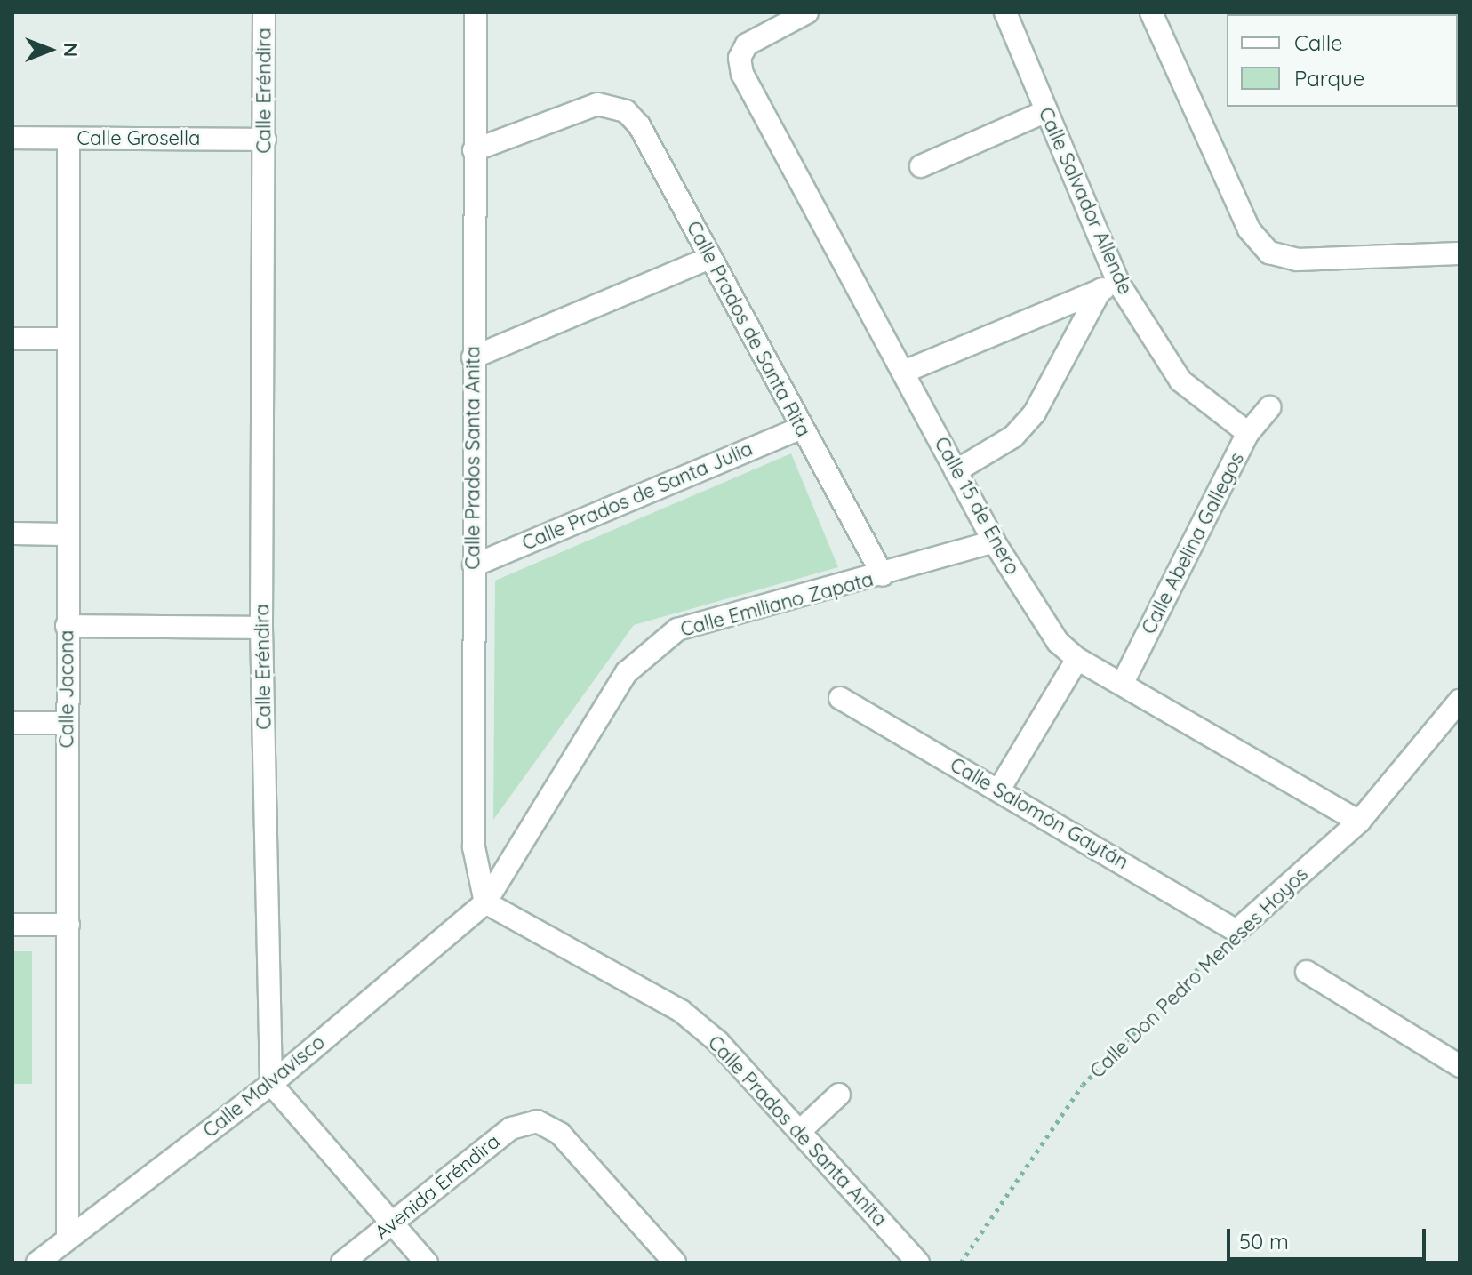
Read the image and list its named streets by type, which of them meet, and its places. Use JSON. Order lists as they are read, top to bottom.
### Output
{
  "streets": {
    "street": [
      "Calle Eréndira",
      "Calle Grosella",
      "Calle Salvador Allende",
      "Calle Prados de Santa Rita",
      "Calle Prados Santa Anita",
      "Calle Prados de Santa Julia",
      "Calle 15 de Enero",
      "Calle Abelina Gallegos",
      "Calle Emiliano Zapata",
      "Calle Jacona",
      "Calle Salomón Gaytán",
      "Calle Don Pedro Meneses Hoyos",
      "Calle Malvavisco",
      "Calle Prados de Santa Anita",
      "Avenida Eréndira"
    ]
  },
  "crossings": [
    ["Calle Eréndira", "Calle Grosella"],
    ["Calle Eréndira", "Calle Malvavisco"],
    ["Calle Grosella", "Calle Jacona"],
    ["Calle Salvador Allende", "Calle Abelina Gallegos"],
    ["Calle Prados de Santa Rita", "Calle Prados Santa Anita"],
    ["Calle Prados de Santa Rita", "Calle Prados de Santa Julia"],
    ["Calle Prados de Santa Rita", "Calle Emiliano Zapata"],
    ["Calle Prados Santa Anita", "Calle Prados de Santa Julia"],
    ["Calle Prados Santa Anita", "Calle Emiliano Zapata"],
    ["Calle Prados Santa Anita", "Calle Malvavisco"],
    ["Calle Prados Santa Anita", "Calle Prados de Santa Anita"],
    ["Calle 15 de Enero", "Calle Abelina Gallegos"],
    ["Calle 15 de Enero", "Calle Emiliano Zapata"],
    ["Calle 15 de Enero", "Calle Don Pedro Meneses Hoyos"],
    ["Calle Emiliano Zapata", "Calle Malvavisco"],
    ["Calle Emiliano Zapata", "Calle Prados de Santa Anita"],
    ["Calle Jacona", "Calle Malvavisco"],
    ["Calle Salomón Gaytán", "Calle Don Pedro Meneses Hoyos"],
    ["Calle Malvavisco", "Calle Prados de Santa Anita"]
  ],
  "legend": ["Calle", "Parque"],
  "scale_bar": "50 m",
  "north": "right"
}
